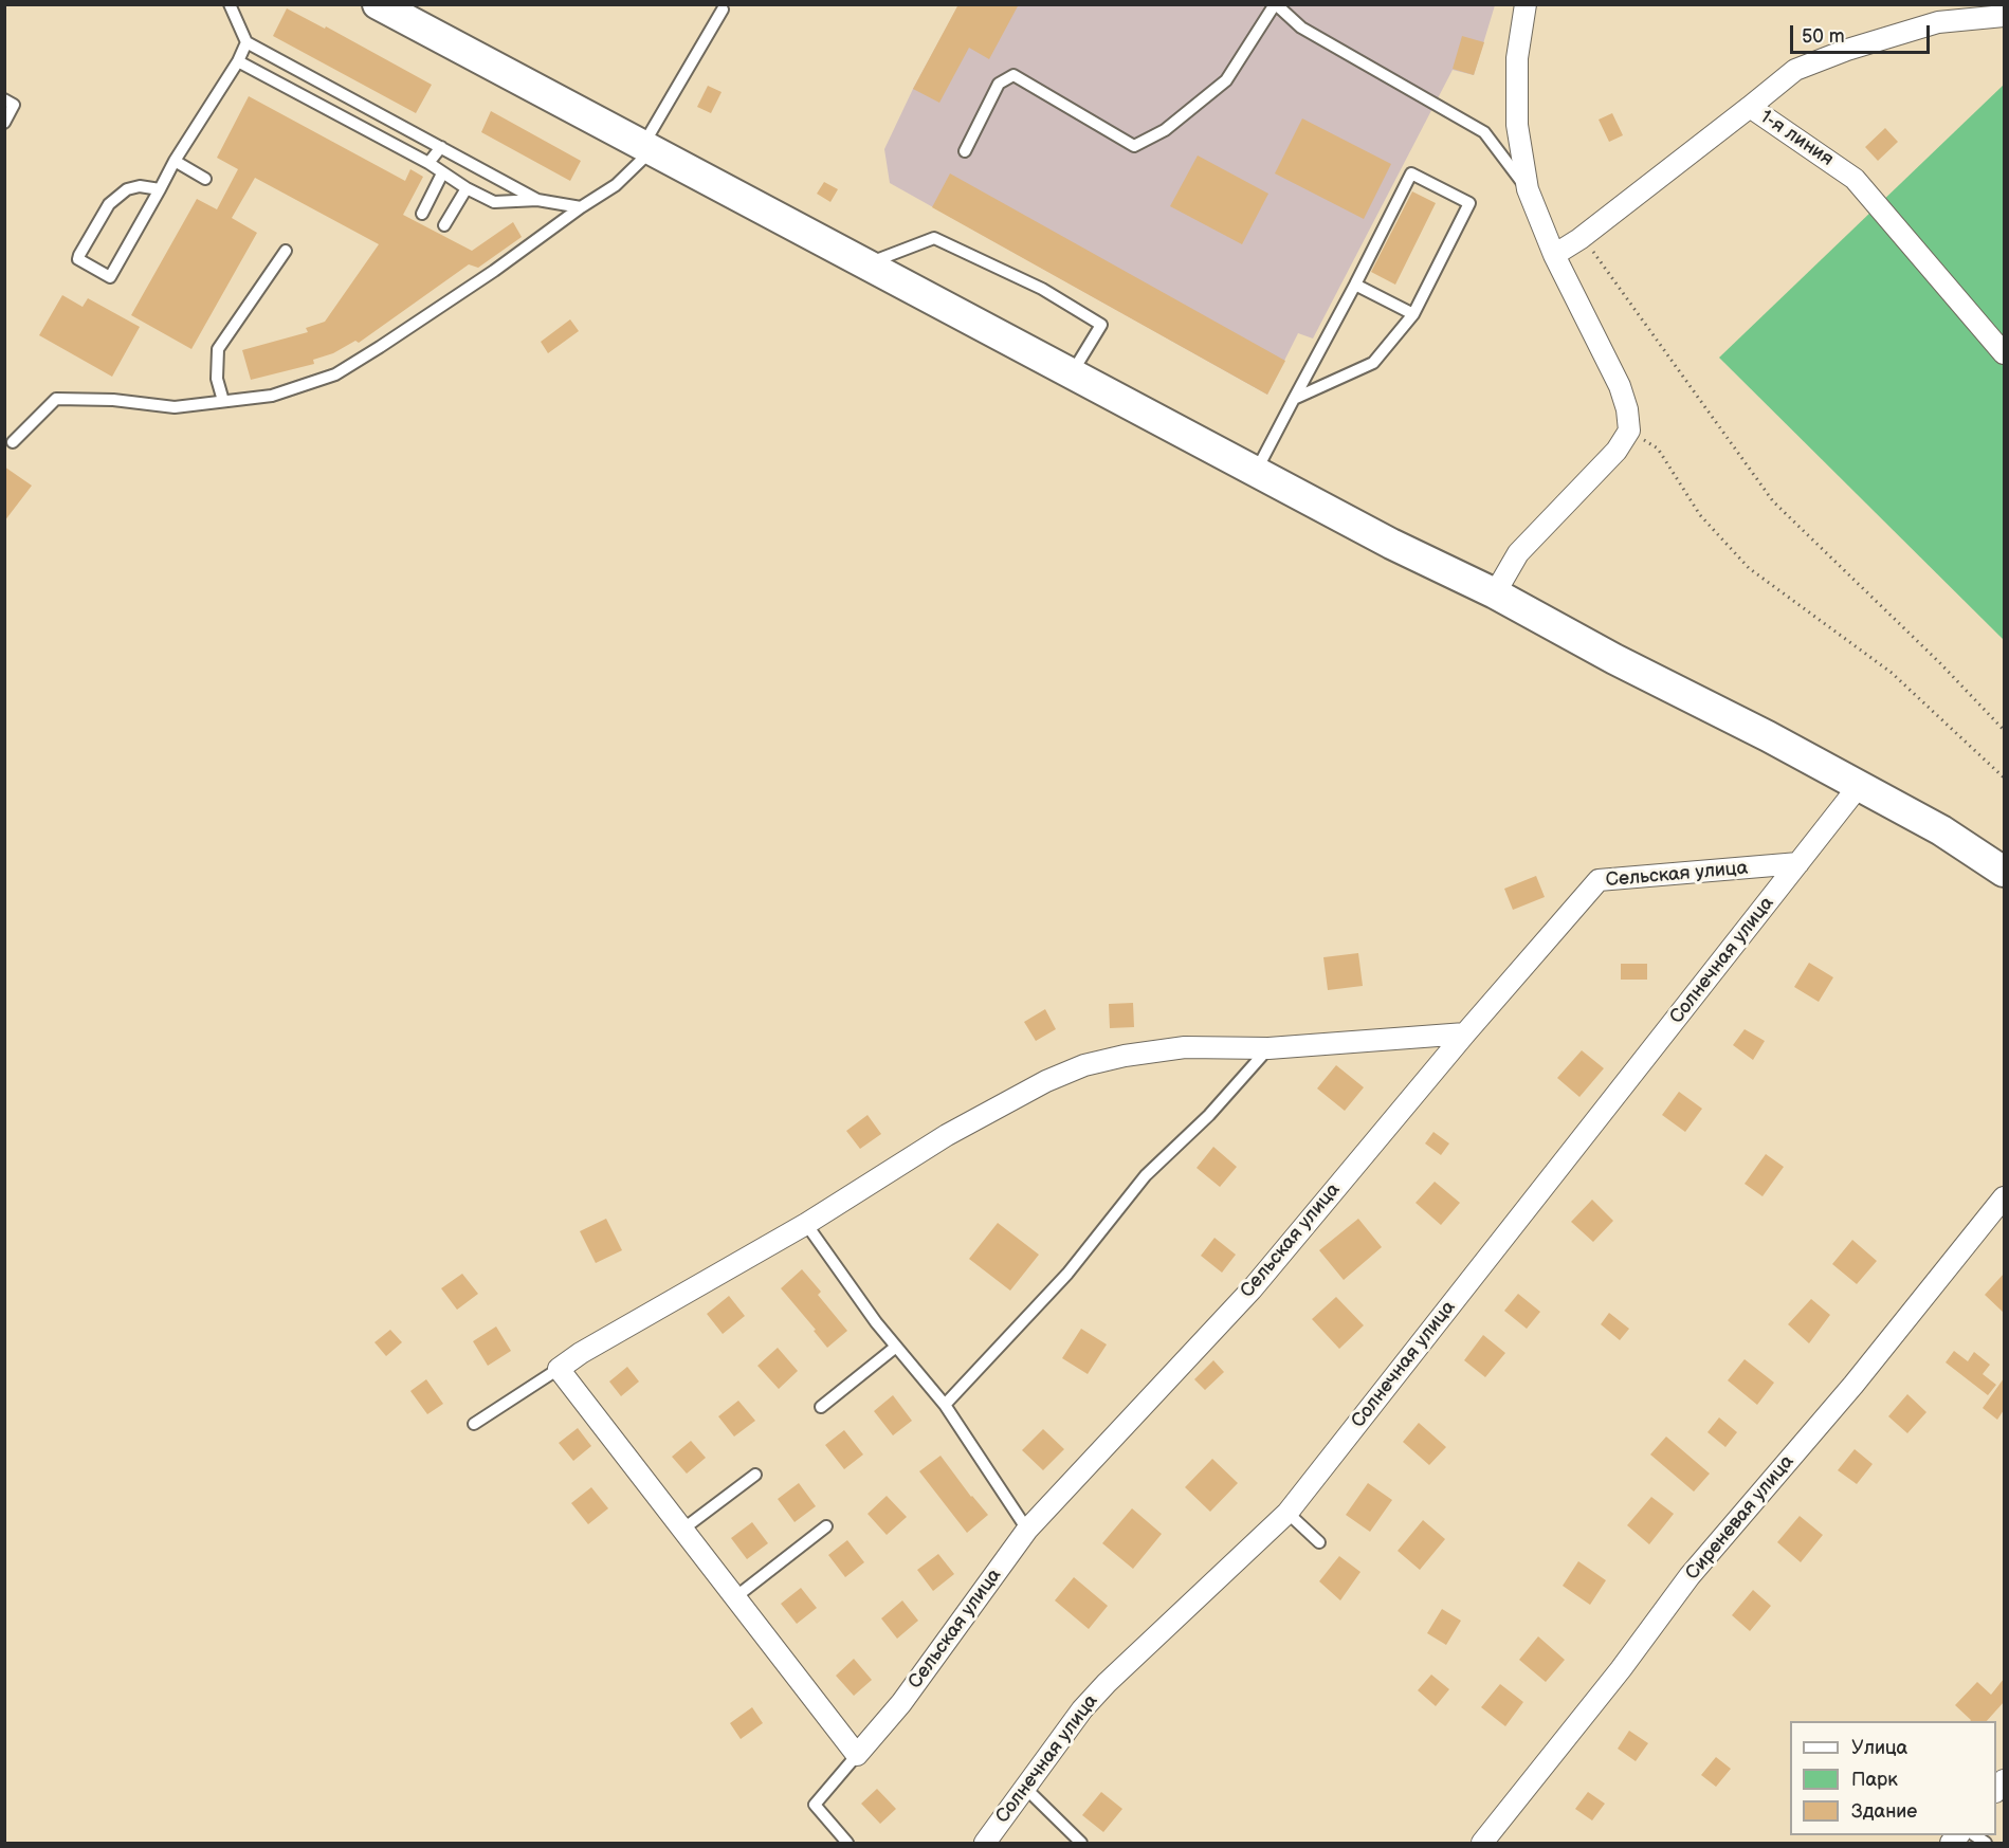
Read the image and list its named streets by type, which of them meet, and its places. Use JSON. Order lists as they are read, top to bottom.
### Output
{
  "streets": {
    "street": [
      "1-я линия",
      "Сельская улица",
      "Солнечная улица",
      "Сиреневая улица"
    ]
  },
  "crossings": [
    ["Сельская улица", "Солнечная улица"]
  ],
  "legend": ["Улица", "Парк", "Здание"],
  "scale_bar": "50 m"
}
